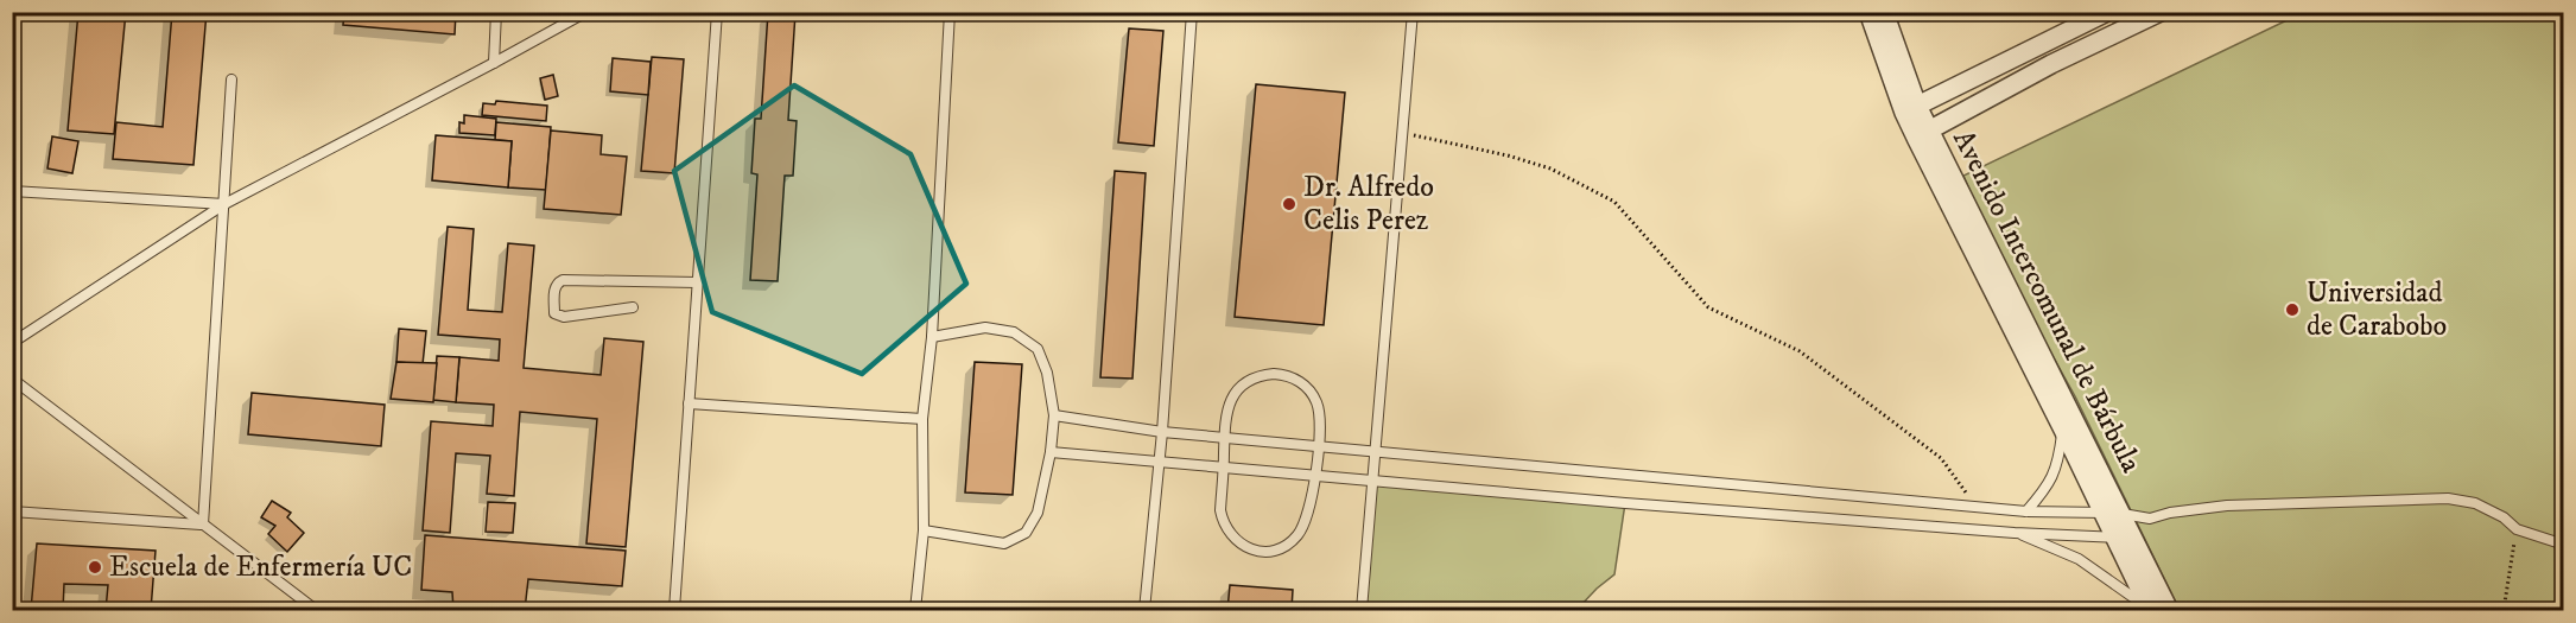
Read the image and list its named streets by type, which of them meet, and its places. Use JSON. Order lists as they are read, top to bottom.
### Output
{
  "streets": {
    "street": ["Avenido Intercomunal de Bárbula"]
  },
  "places": ["Dr. Alfredo Celis Perez", "Universidad de Carabobo", "Escuela de Enfermería UC"]
}
